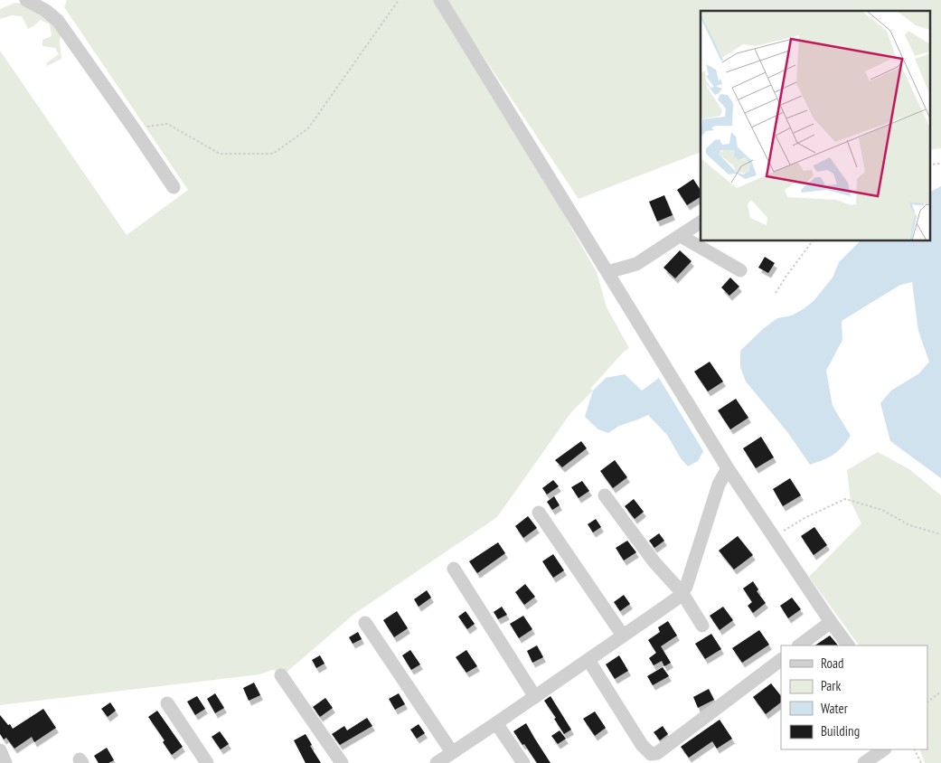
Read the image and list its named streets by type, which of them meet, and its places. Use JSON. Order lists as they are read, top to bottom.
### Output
{
  "legend": [
    "Road",
    "Park",
    "Water",
    "Building"
  ]
}
